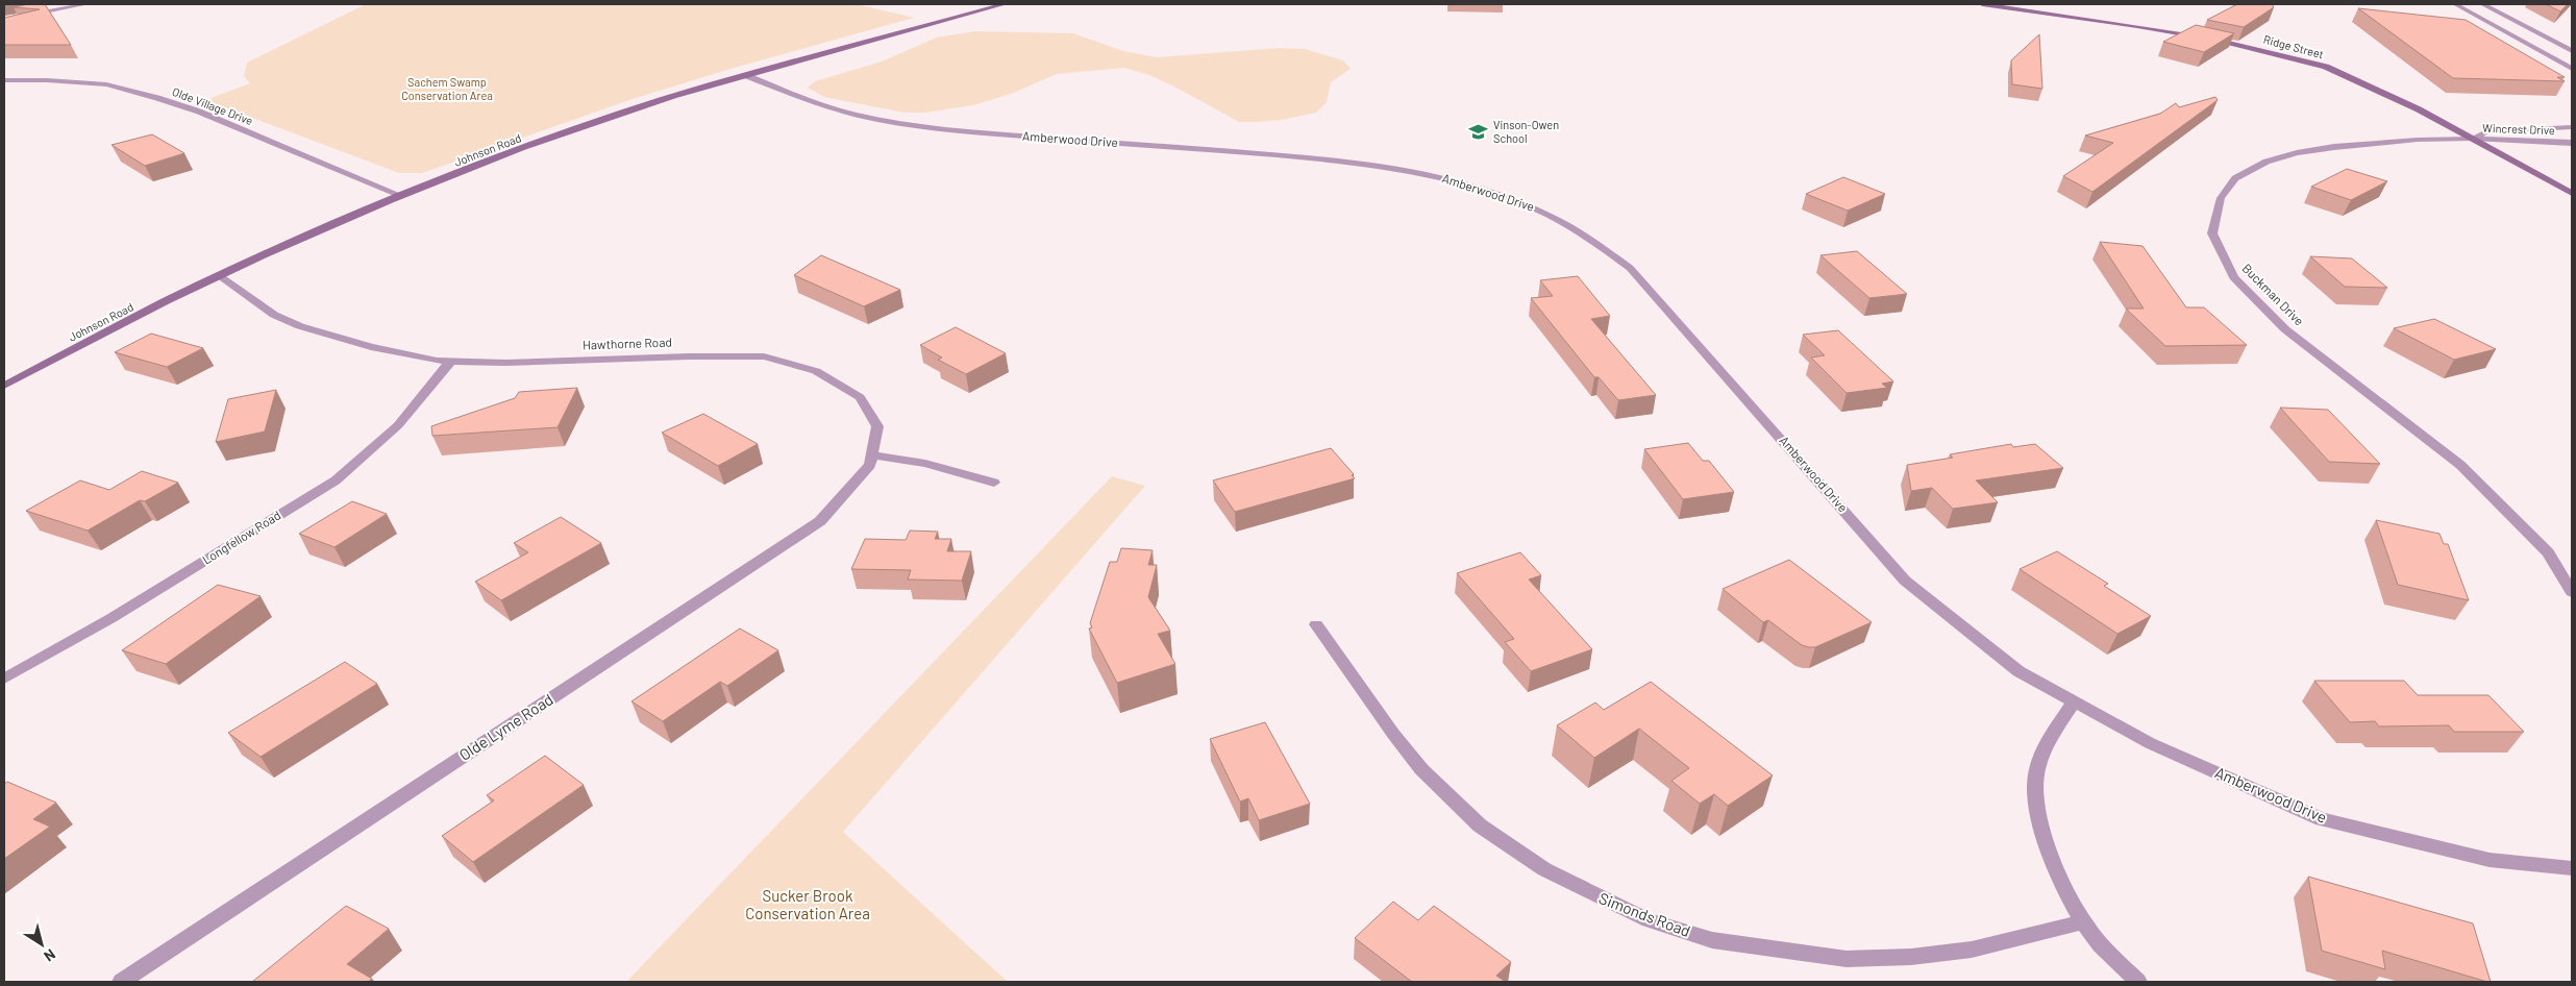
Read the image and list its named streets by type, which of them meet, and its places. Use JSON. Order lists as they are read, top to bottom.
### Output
{
  "streets": {
    "street": [
      "Ridge Street",
      "Olde Village Drive",
      "Wincrest Drive",
      "Amberwood Drive",
      "Johnson Road",
      "Buckman Drive",
      "Hawthorne Road",
      "Longfellow Road",
      "Olde Lyme Road",
      "Simonds Road"
    ]
  },
  "crossings": [
    ["Ridge Street", "Wincrest Drive"],
    ["Ridge Street", "Buckman Drive"],
    ["Olde Village Drive", "Johnson Road"],
    ["Wincrest Drive", "Buckman Drive"],
    ["Amberwood Drive", "Johnson Road"],
    ["Johnson Road", "Hawthorne Road"],
    ["Hawthorne Road", "Longfellow Road"],
    ["Hawthorne Road", "Olde Lyme Road"]
  ],
  "parks": ["Sachem Swamp Conservation Area", "Sucker Brook Conservation Area"],
  "places": {
    "school or university": ["Vinson-Owen School"]
  },
  "north": "bottom right"
}
